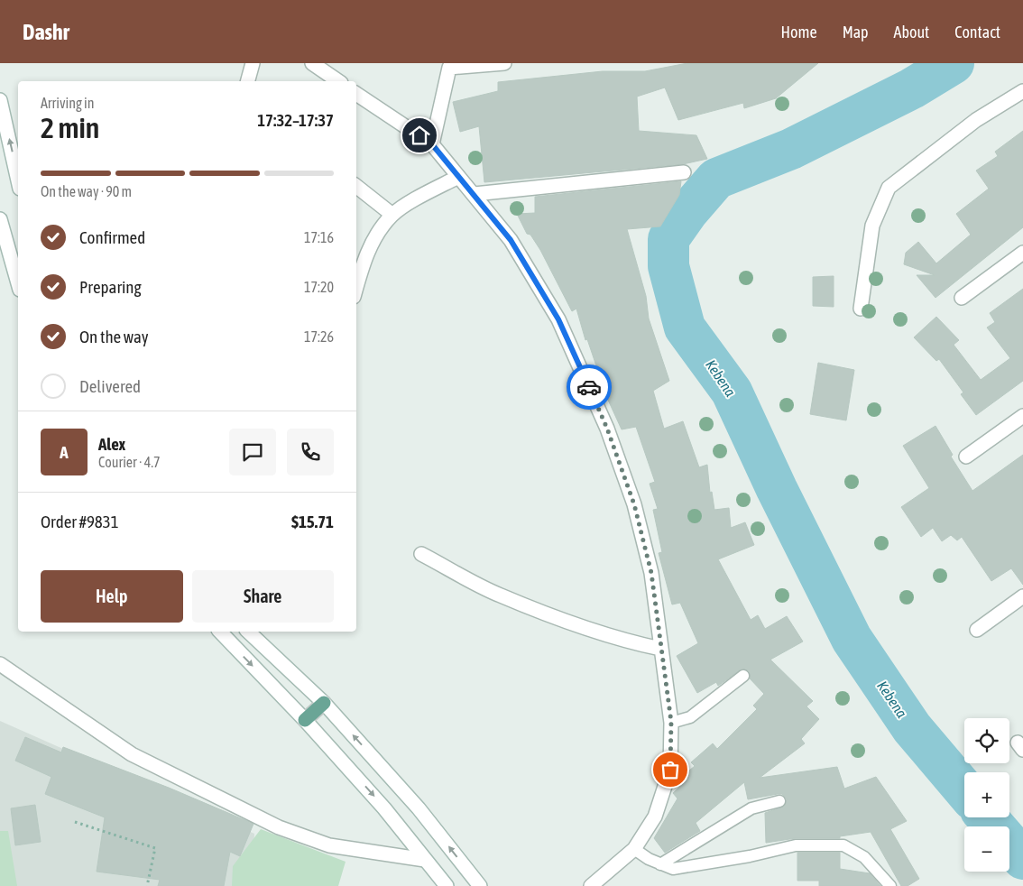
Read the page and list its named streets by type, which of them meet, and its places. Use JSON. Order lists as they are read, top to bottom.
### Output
{
  "water": ["Kebena"],
  "page": {
    "header": "Dashr",
    "nav": [
      "Home",
      "Map",
      "About",
      "Contact"
    ],
    "heading": ["2 min", "Arriving in", "17:32–17:37"],
    "panel": [
      "Alex",
      "Courier · 4.7",
      "Order #9831",
      "$15.71"
    ],
    "bar": "On the way · 90 m",
    "list": [
      ["Confirmed", "17:16"],
      ["Preparing", "17:20"],
      ["On the way", "17:26"],
      "Delivered"
    ],
    "round": "A",
    "buttons": ["Help", "Share"],
    "map_buttons": ["+", "−"]
  }
}
